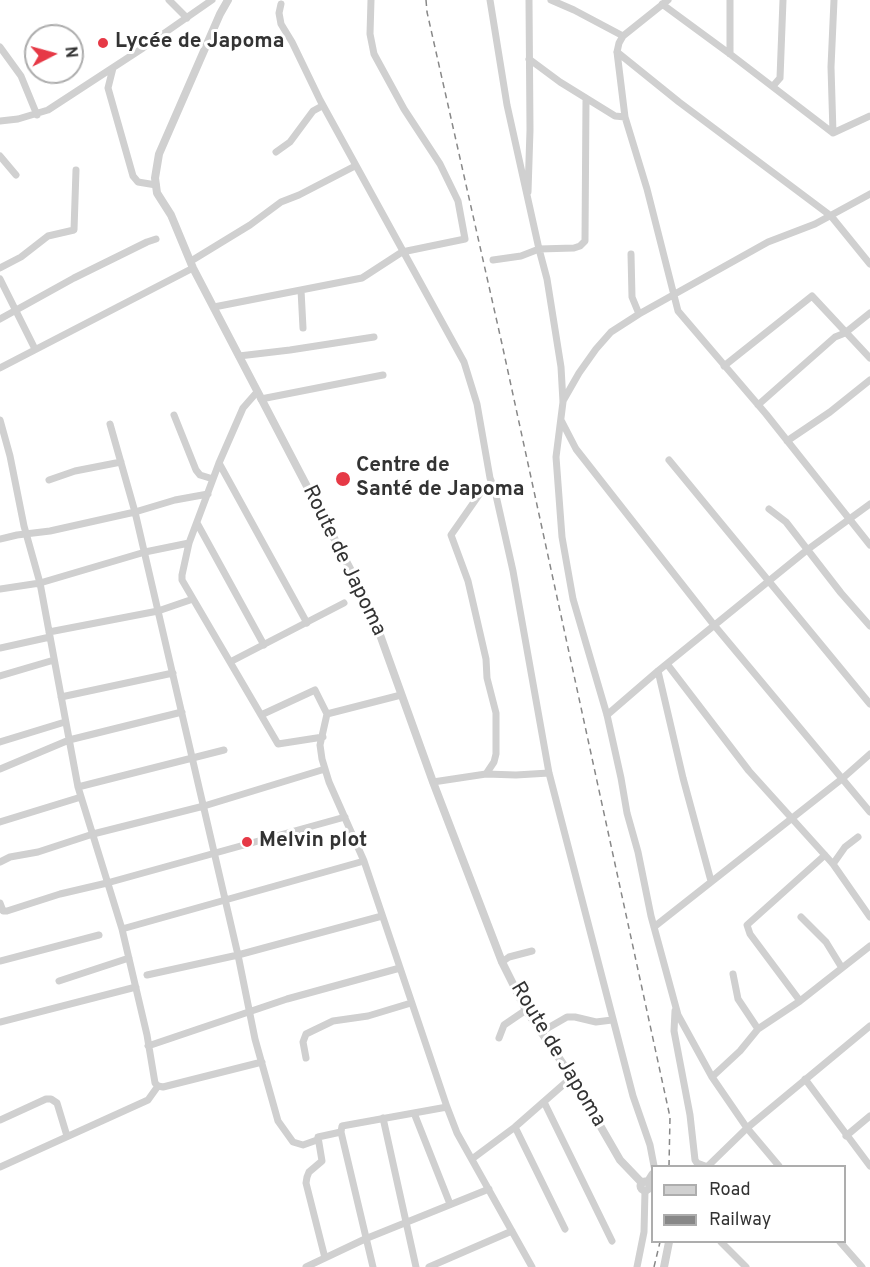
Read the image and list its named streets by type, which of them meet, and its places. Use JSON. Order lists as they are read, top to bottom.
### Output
{
  "streets": {
    "street": ["Route de Japoma"]
  },
  "places": ["Lycée de Japoma", "Centre de Santé de Japoma", "Melvin plot"],
  "legend": ["Road", "Railway"],
  "north": "right"
}
